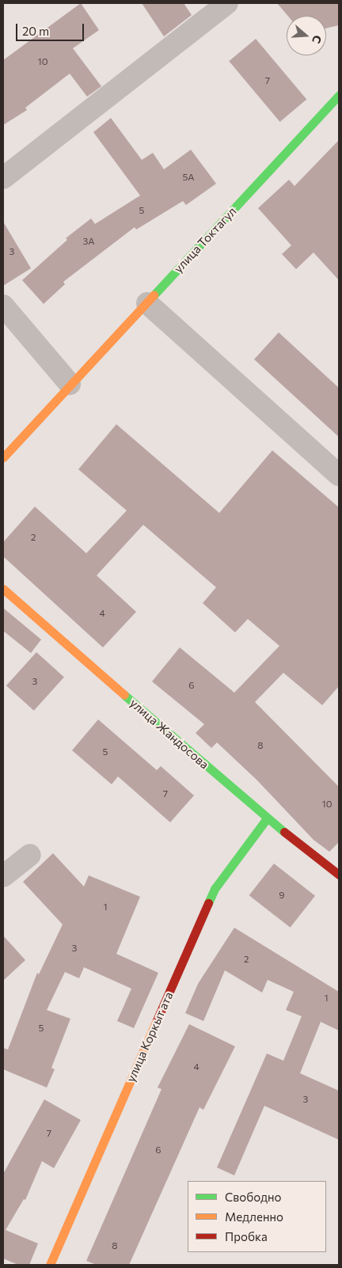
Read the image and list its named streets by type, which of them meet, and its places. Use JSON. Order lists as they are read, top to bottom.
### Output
{
  "streets": {
    "street": ["улица Токтагул", "улица Жандосова", "улица Коркыт ата"]
  },
  "crossings": [
    ["улица Жандосова", "улица Коркыт ата"]
  ],
  "house_numbers": [
    "10",
    "7",
    "5А",
    "5",
    "3А",
    "3",
    "2",
    "4",
    "3",
    "6",
    "8",
    "5",
    "7",
    "10",
    "9",
    "1",
    "3",
    "2",
    "1",
    "5",
    "4",
    "3",
    "7",
    "6",
    "8"
  ],
  "legend": ["Свободно", "Медленно", "Пробка"],
  "scale_bar": "20 m",
  "north": "right"
}
